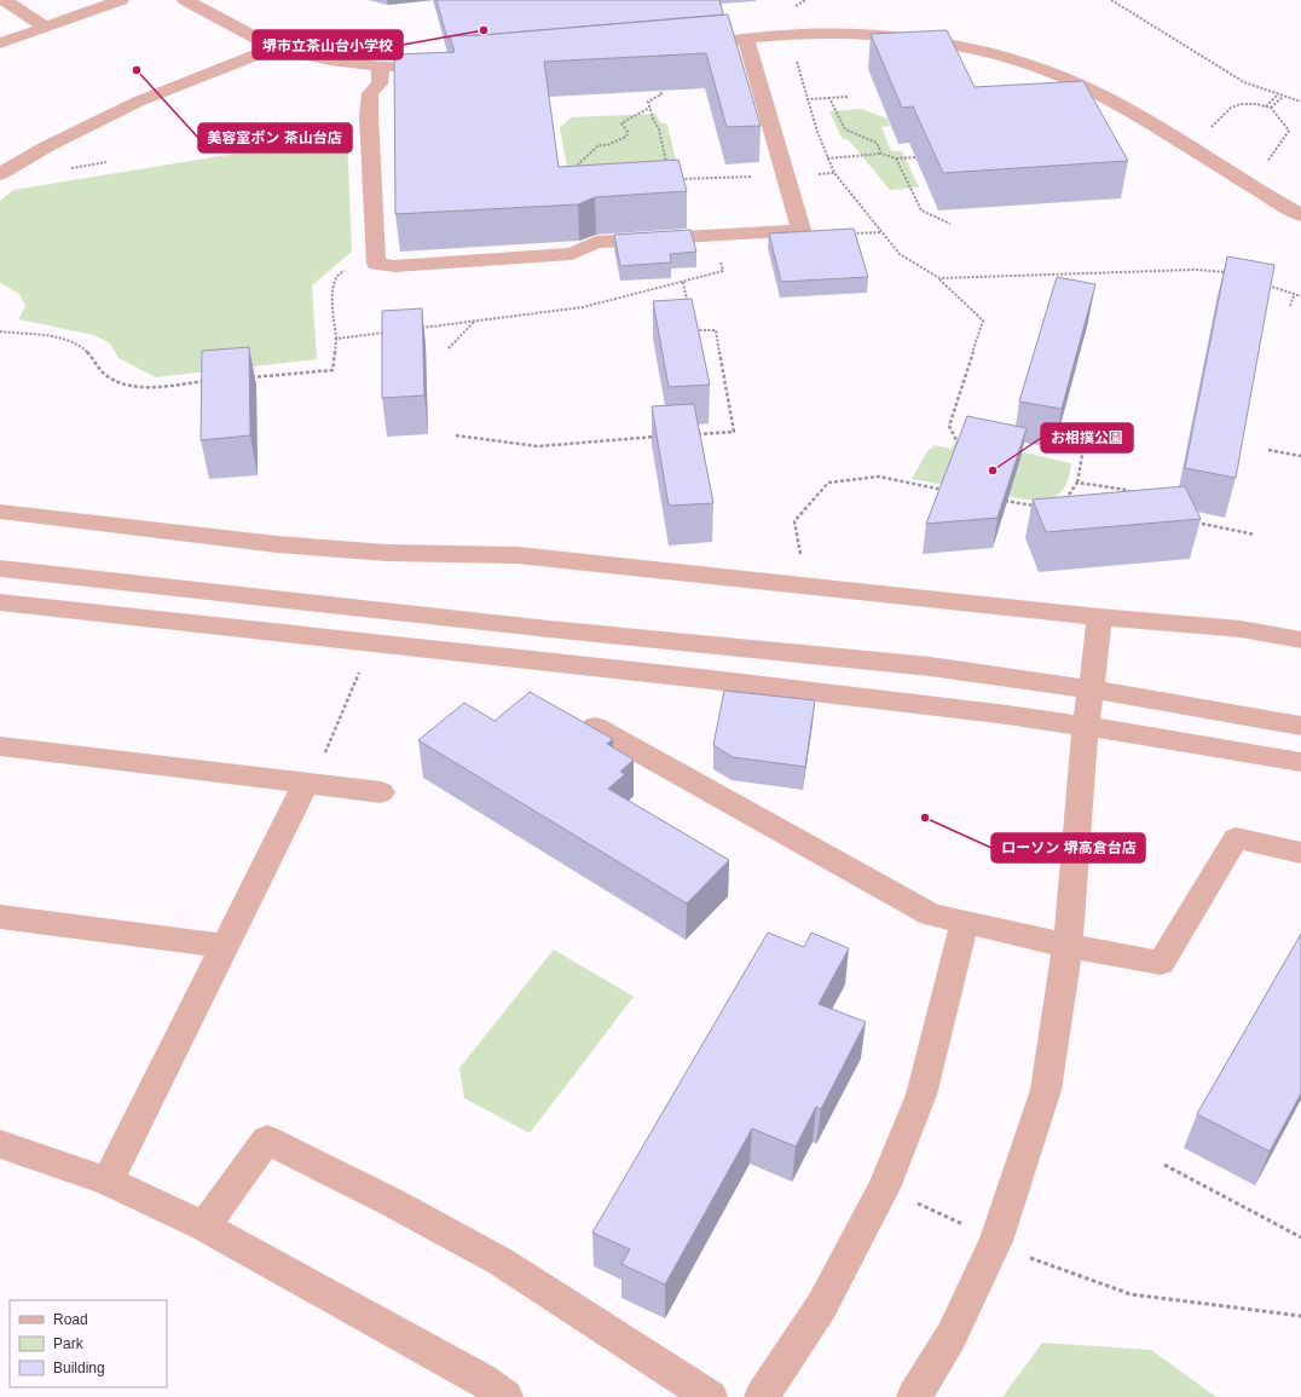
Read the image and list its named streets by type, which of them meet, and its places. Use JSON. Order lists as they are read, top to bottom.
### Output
{
  "places": [
    "堺市立茶山台小学校",
    "美容室ボン 茶山台店",
    "お相撲公園",
    "ローソン 堺高倉台店"
  ],
  "legend": ["Road", "Park", "Building"]
}
